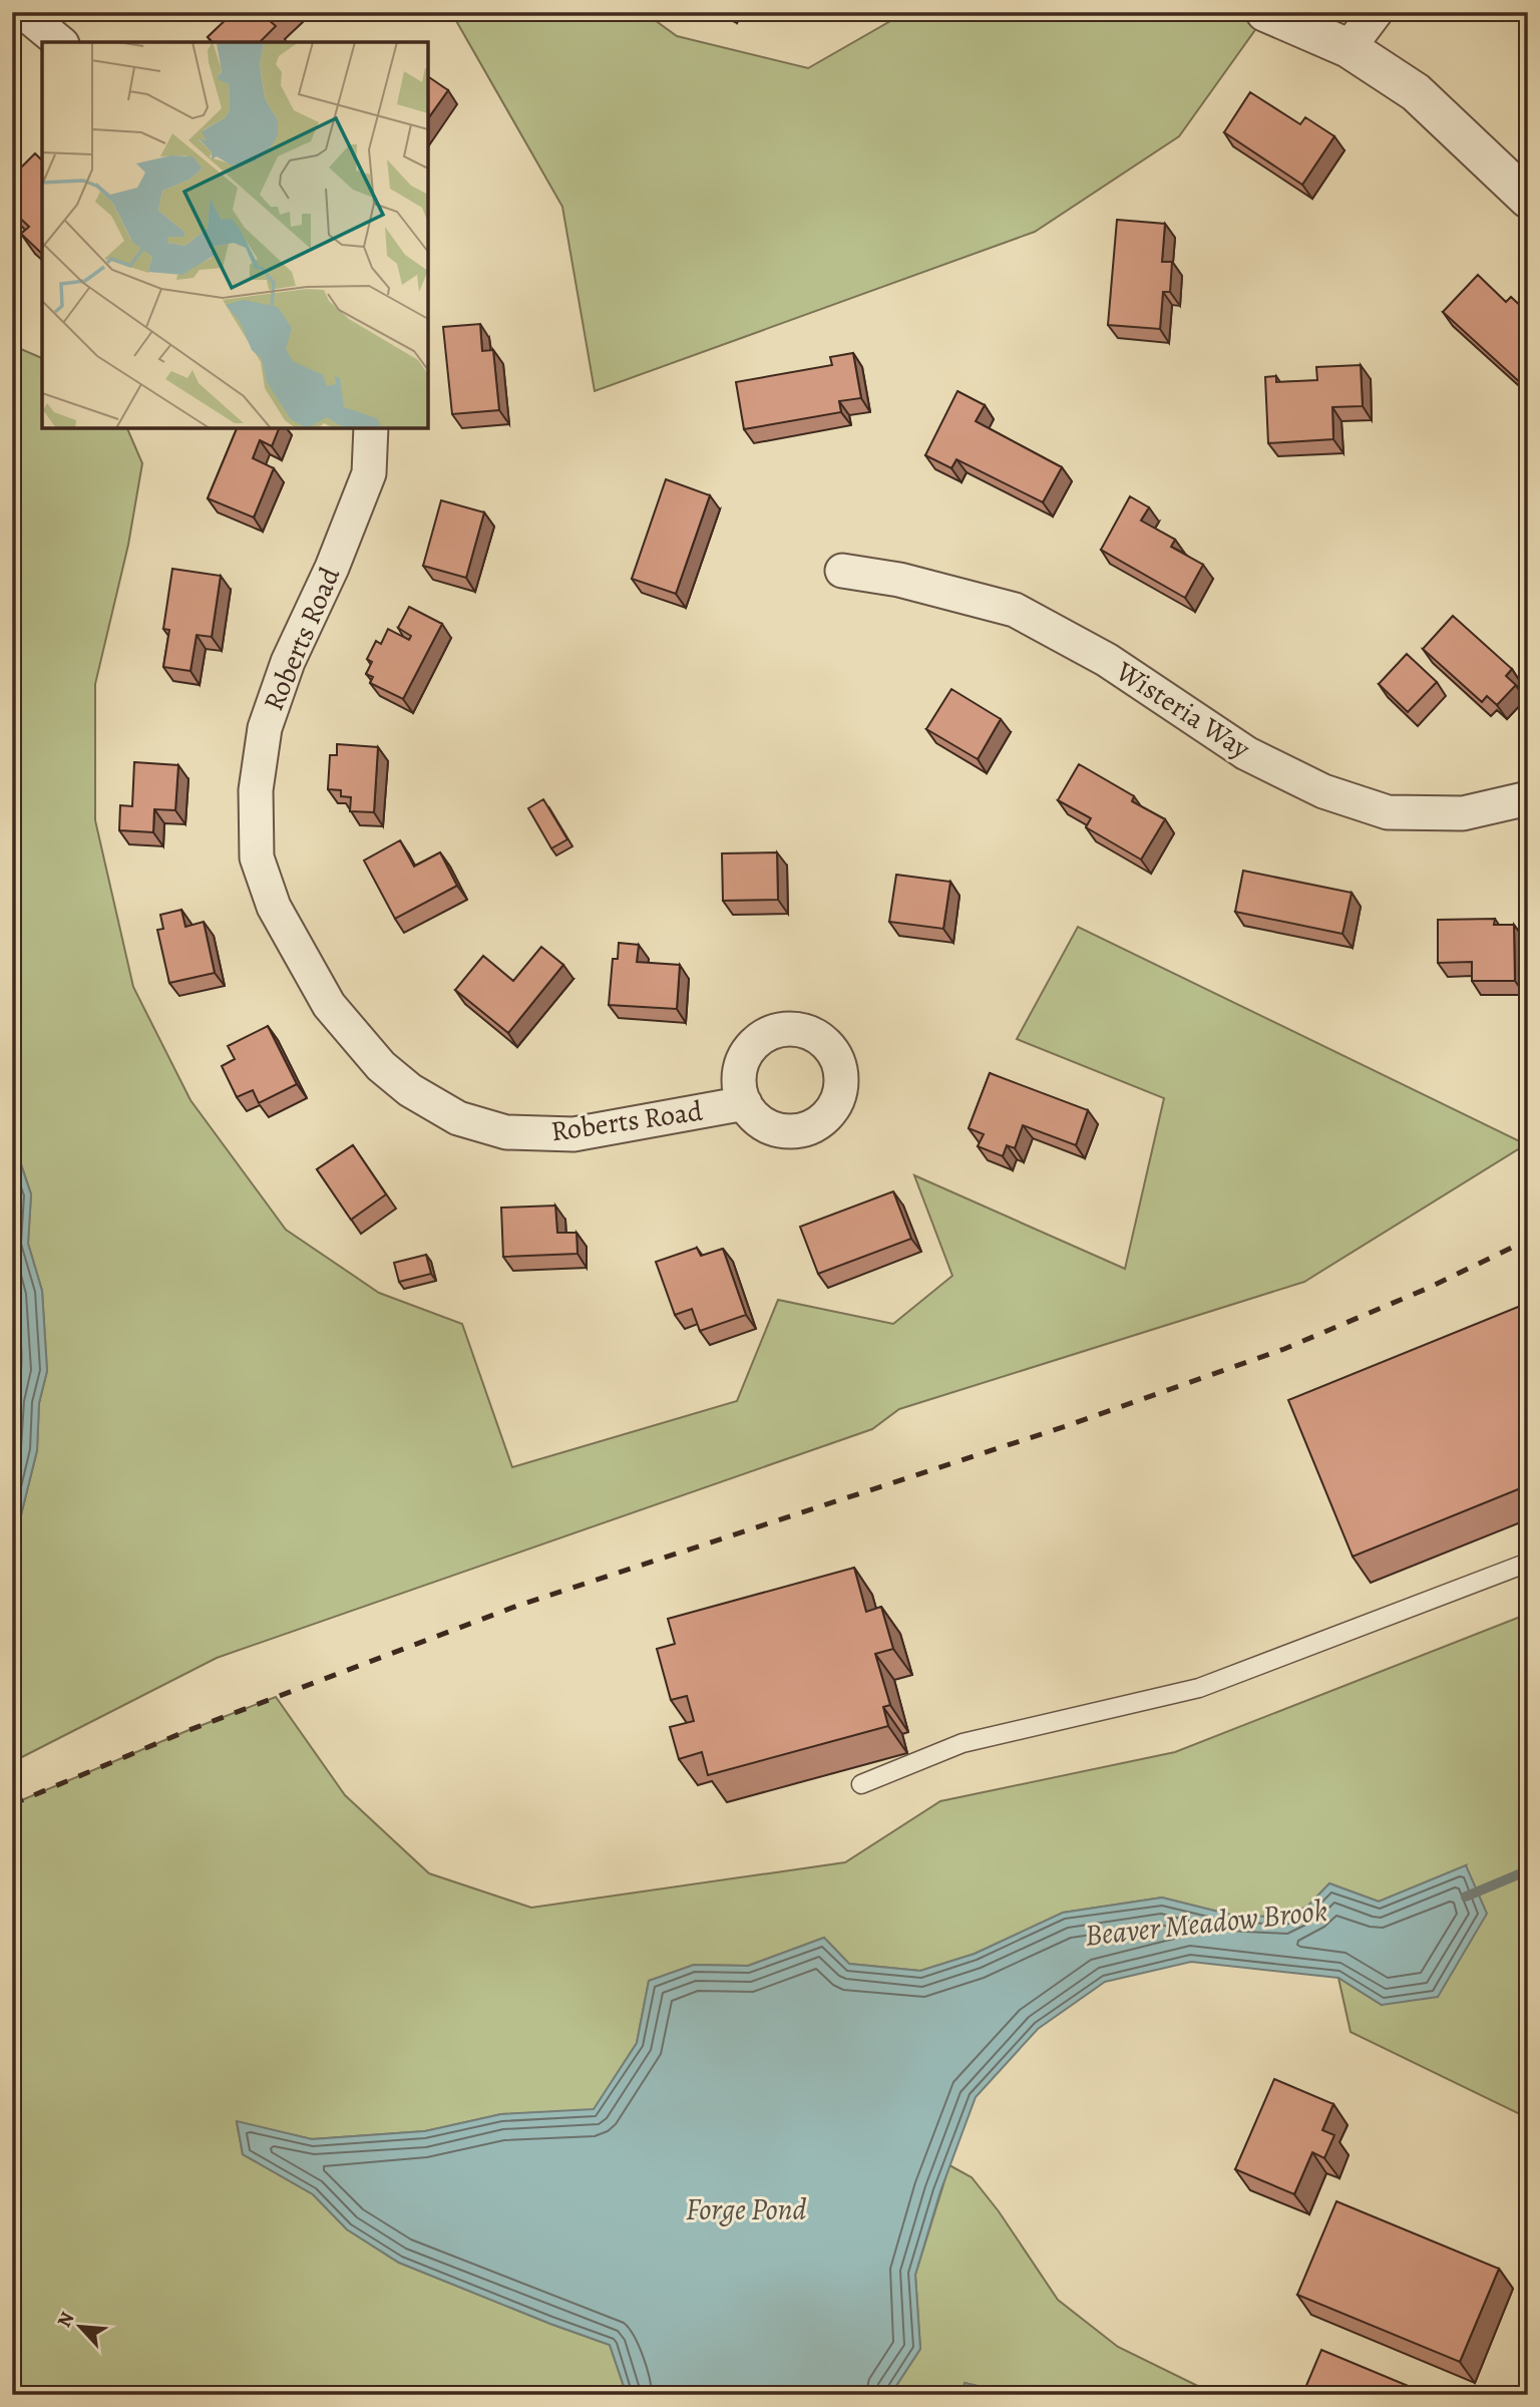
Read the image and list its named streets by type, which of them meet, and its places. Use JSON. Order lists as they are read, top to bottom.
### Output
{
  "streets": {
    "street": ["Roberts Road", "Wisteria Way"]
  },
  "water": ["Beaver Meadow Brook", "Forge Pond"],
  "north": "top left"
}
